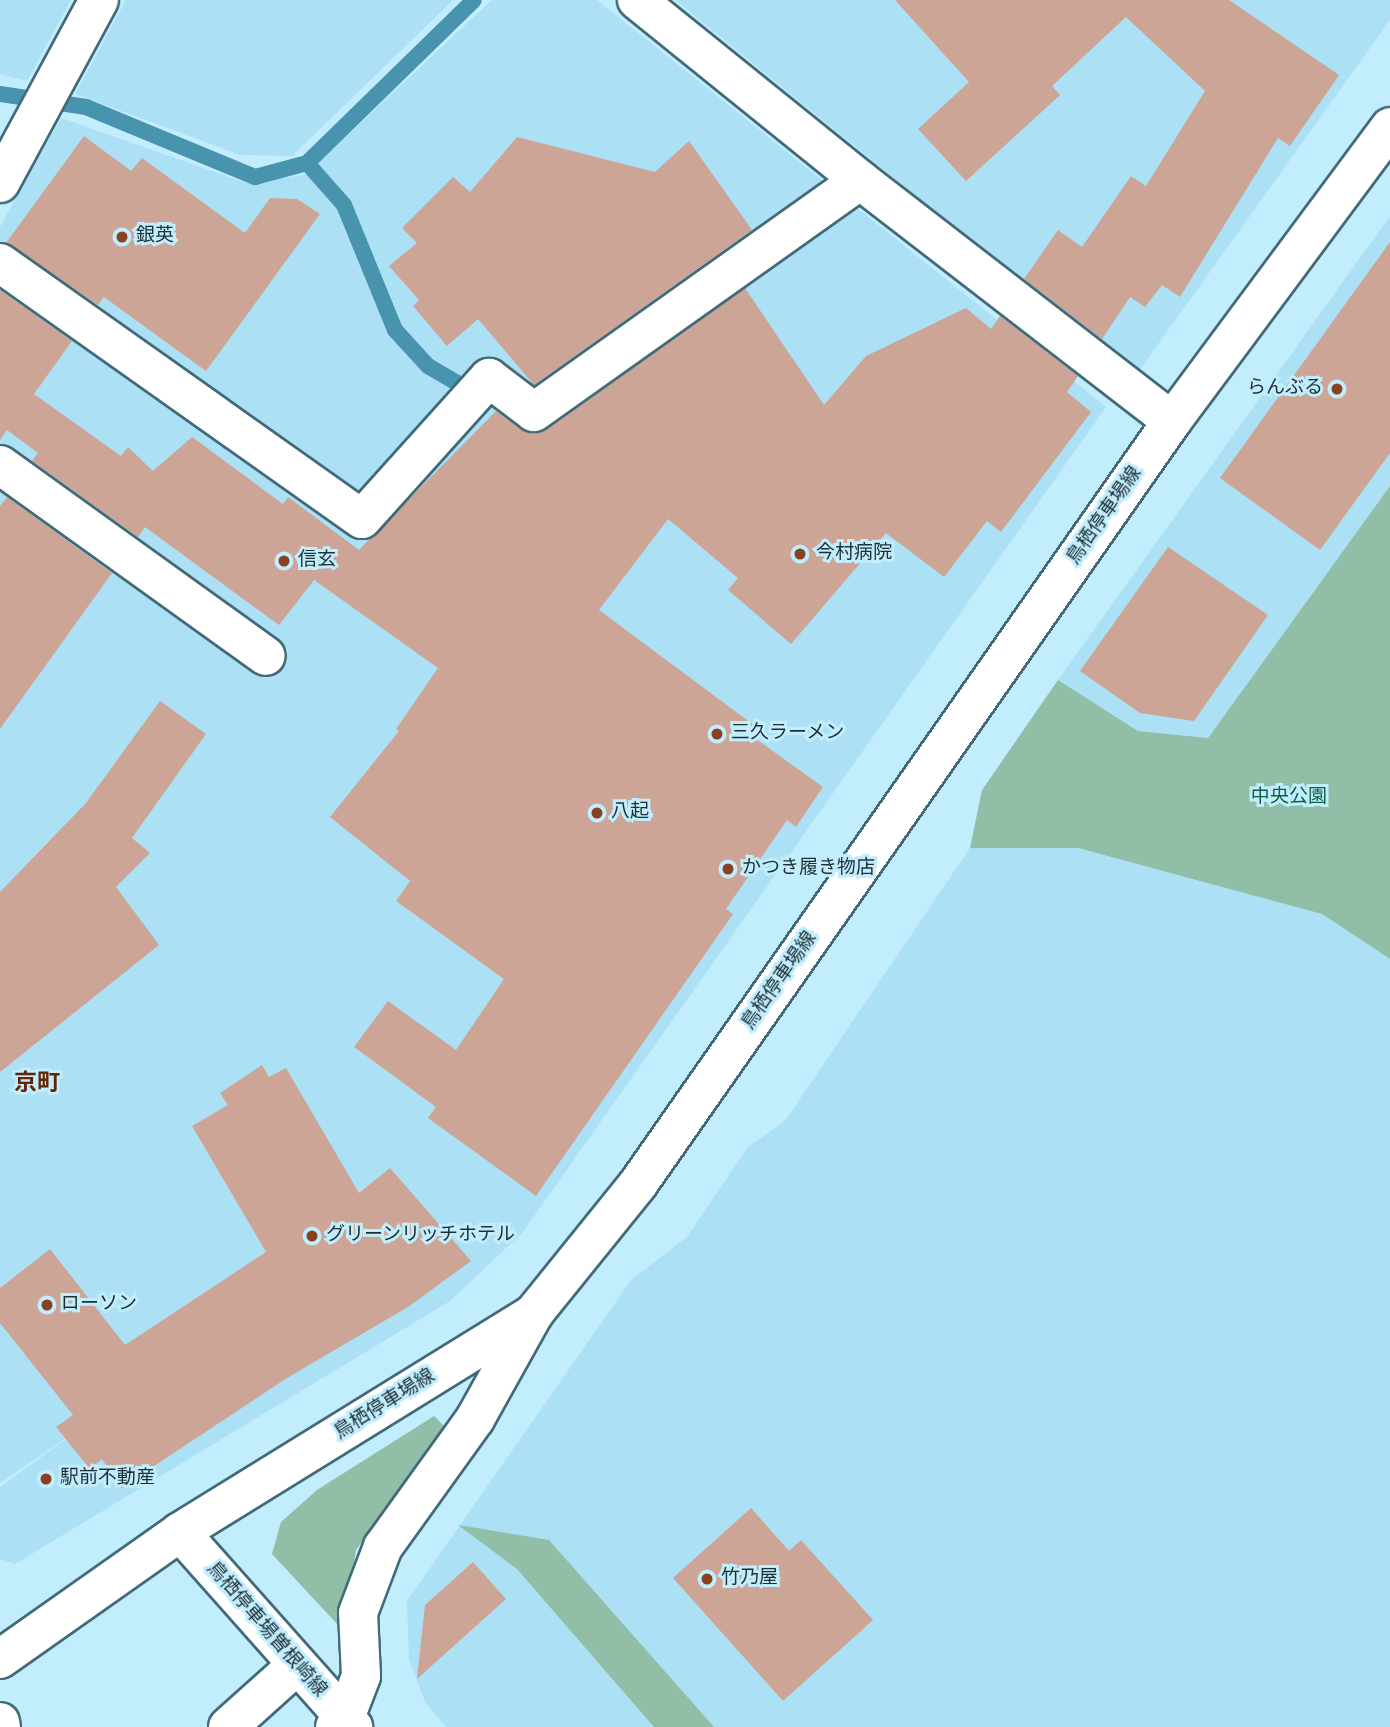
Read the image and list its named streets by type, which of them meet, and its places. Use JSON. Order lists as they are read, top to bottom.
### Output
{
  "streets": {
    "street": ["鳥栖停車場線", "鳥栖停車場曽根崎線"]
  },
  "crossings": [
    ["鳥栖停車場線", "鳥栖停車場曽根崎線"]
  ],
  "districts": ["京町"],
  "parks": ["中央公園"],
  "places": [
    "銀英",
    "らんぶる",
    "今村病院",
    "信玄",
    "三久ラーメン",
    "八起",
    "かつき履き物店",
    "グリーンリッチホテル",
    "ローソン",
    "駅前不動産",
    "竹乃屋"
  ]
}
